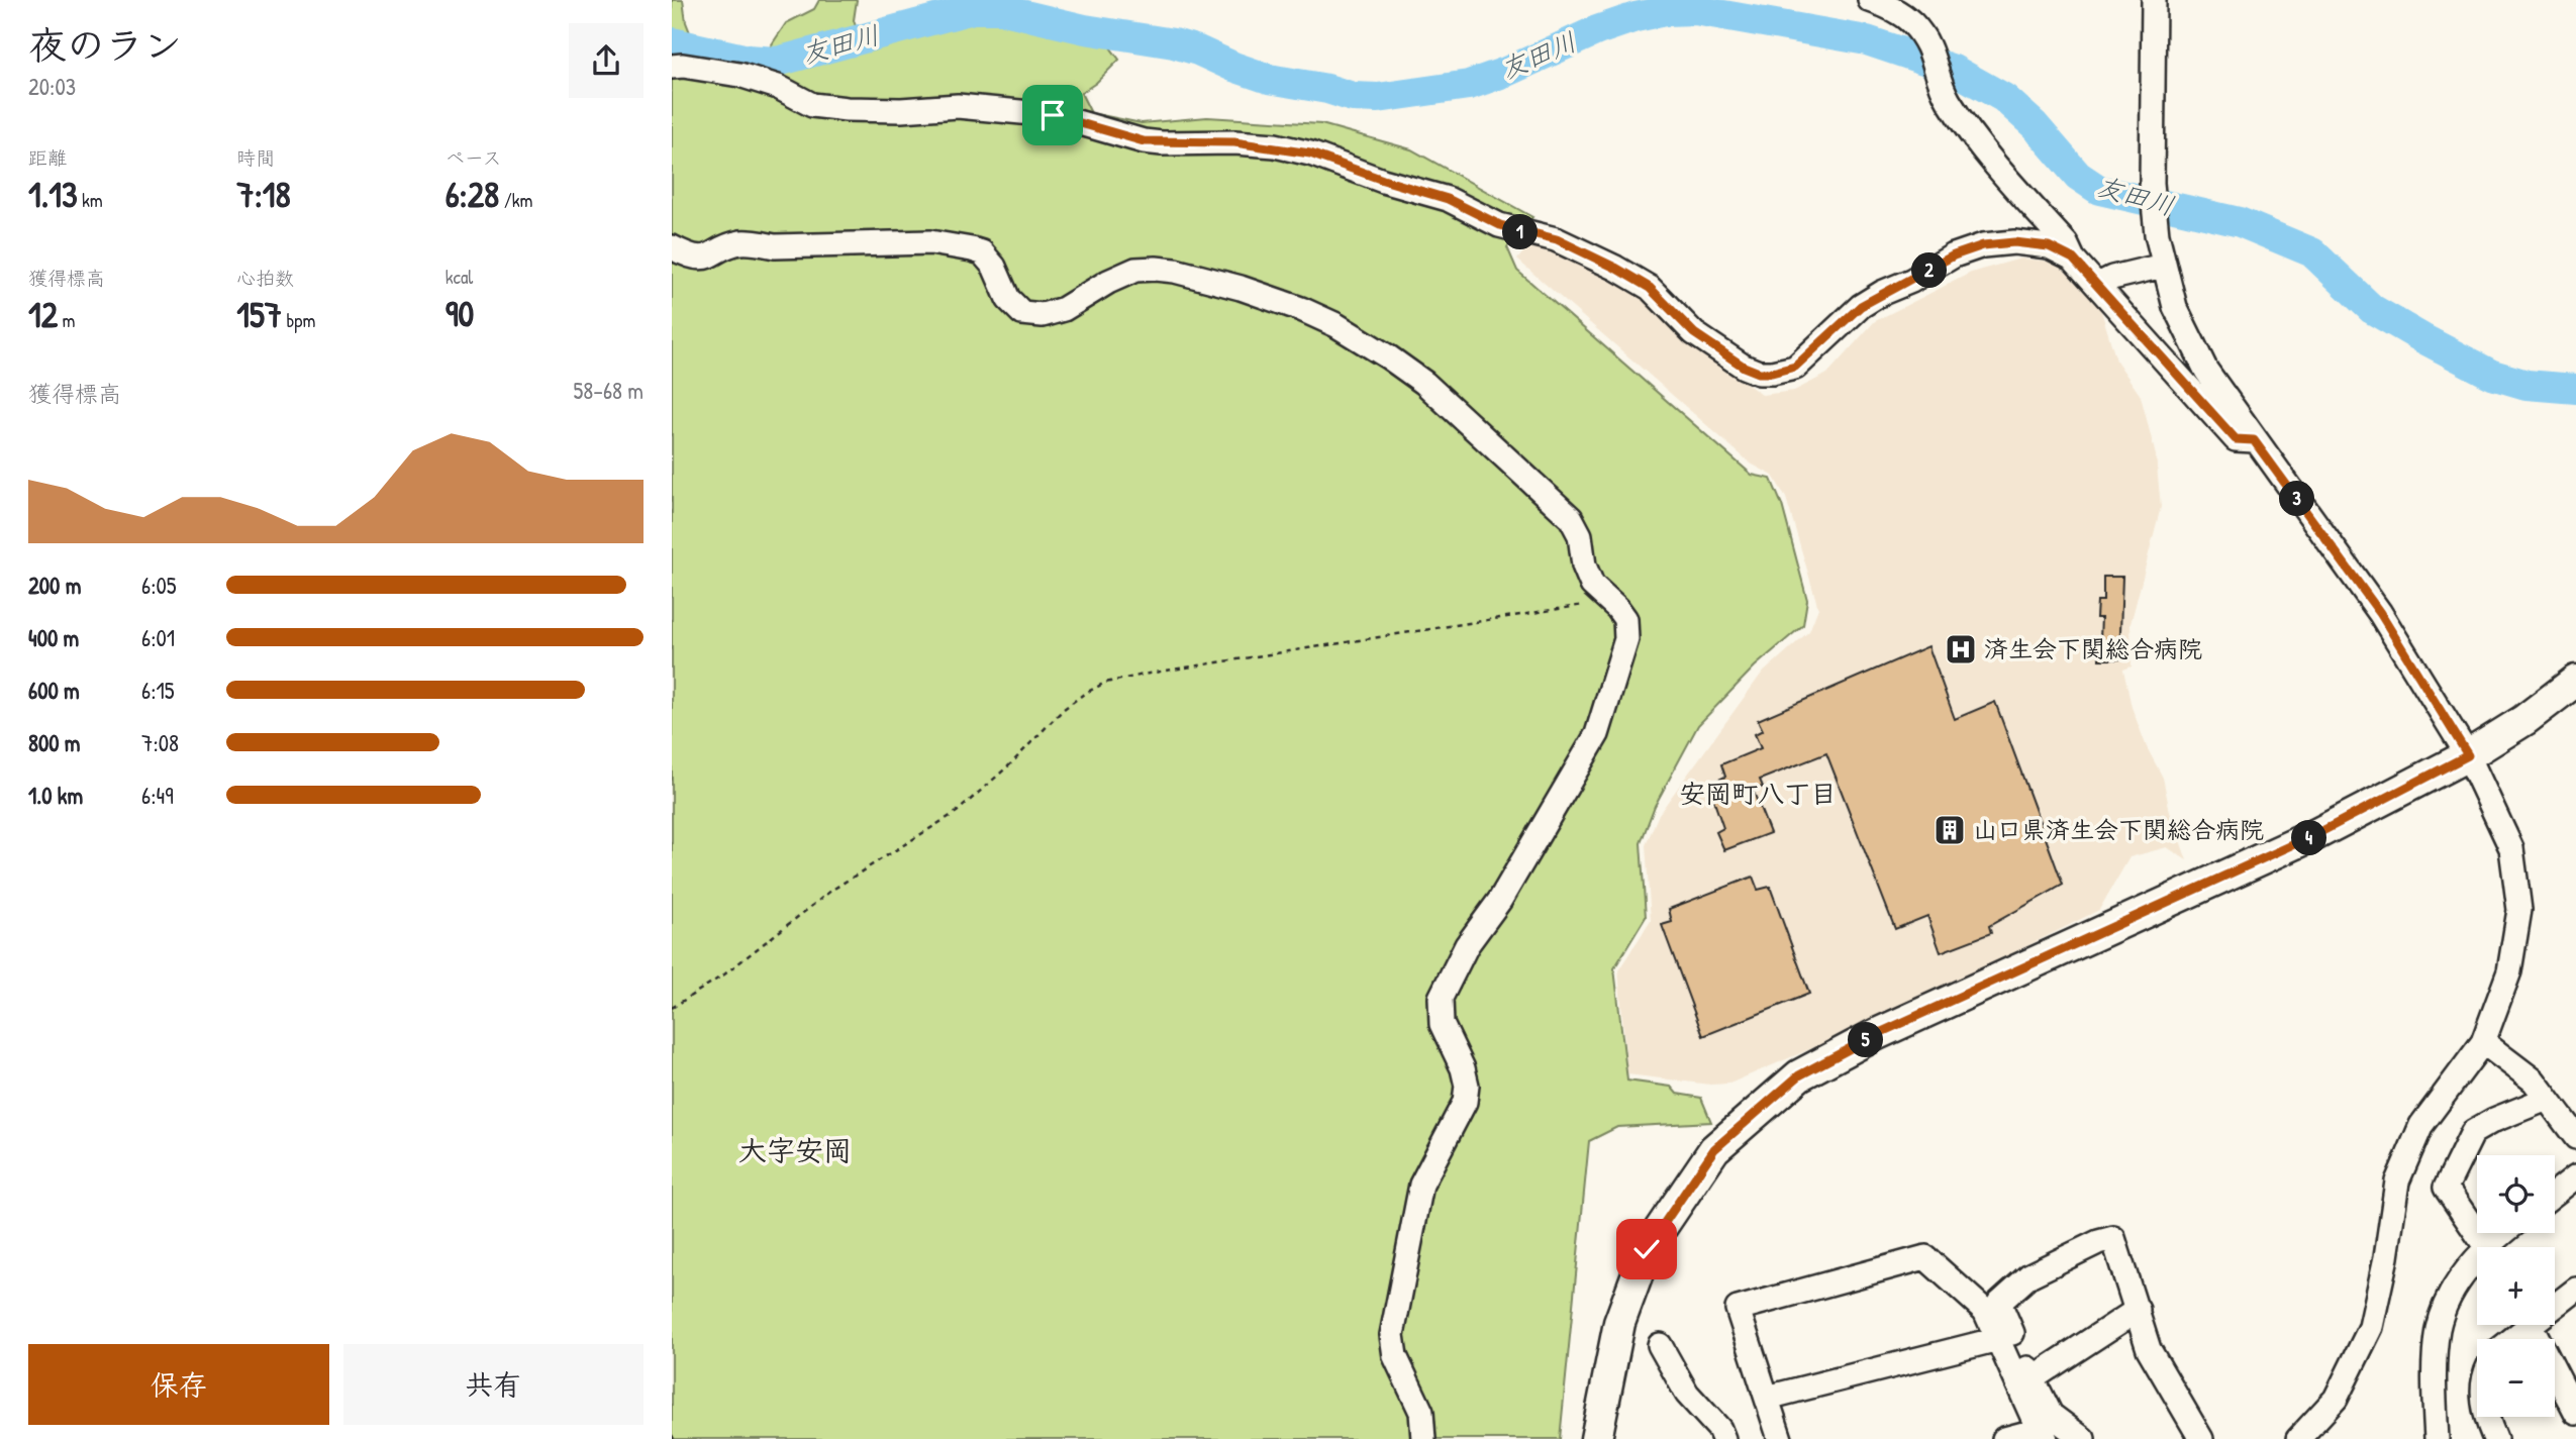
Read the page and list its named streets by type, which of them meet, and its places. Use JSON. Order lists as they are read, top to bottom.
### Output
{
  "districts": ["安岡町八丁目", "大字安岡"],
  "water": ["友田川"],
  "places": {
    "hospital": ["済生会下関総合病院"],
    "building": ["山口県済生会下関総合病院"]
  },
  "page": {
    "heading": ["夜のラン", "20:03"],
    "stats": [
      ["距離", "1.13 km"],
      ["時間", "7:18"],
      ["ペース", "6:28 /km"],
      ["獲得標高", "12 m"],
      ["心拍数", "157 bpm"],
      ["kcal", "90"]
    ],
    "pins": [
      "1",
      "2",
      "3",
      "4",
      "5"
    ],
    "chart": ["獲得標高", "58–68 m"],
    "list": [
      {
        "name": "200 m",
        "note": "6:05"
      },
      {
        "name": "400 m",
        "note": "6:01"
      },
      {
        "name": "600 m",
        "note": "6:15"
      },
      {
        "name": "800 m",
        "note": "7:08"
      },
      {
        "name": "1.0 km",
        "note": "6:49"
      }
    ],
    "map_buttons": ["+", "−"],
    "buttons": ["保存", "共有"]
  }
}
